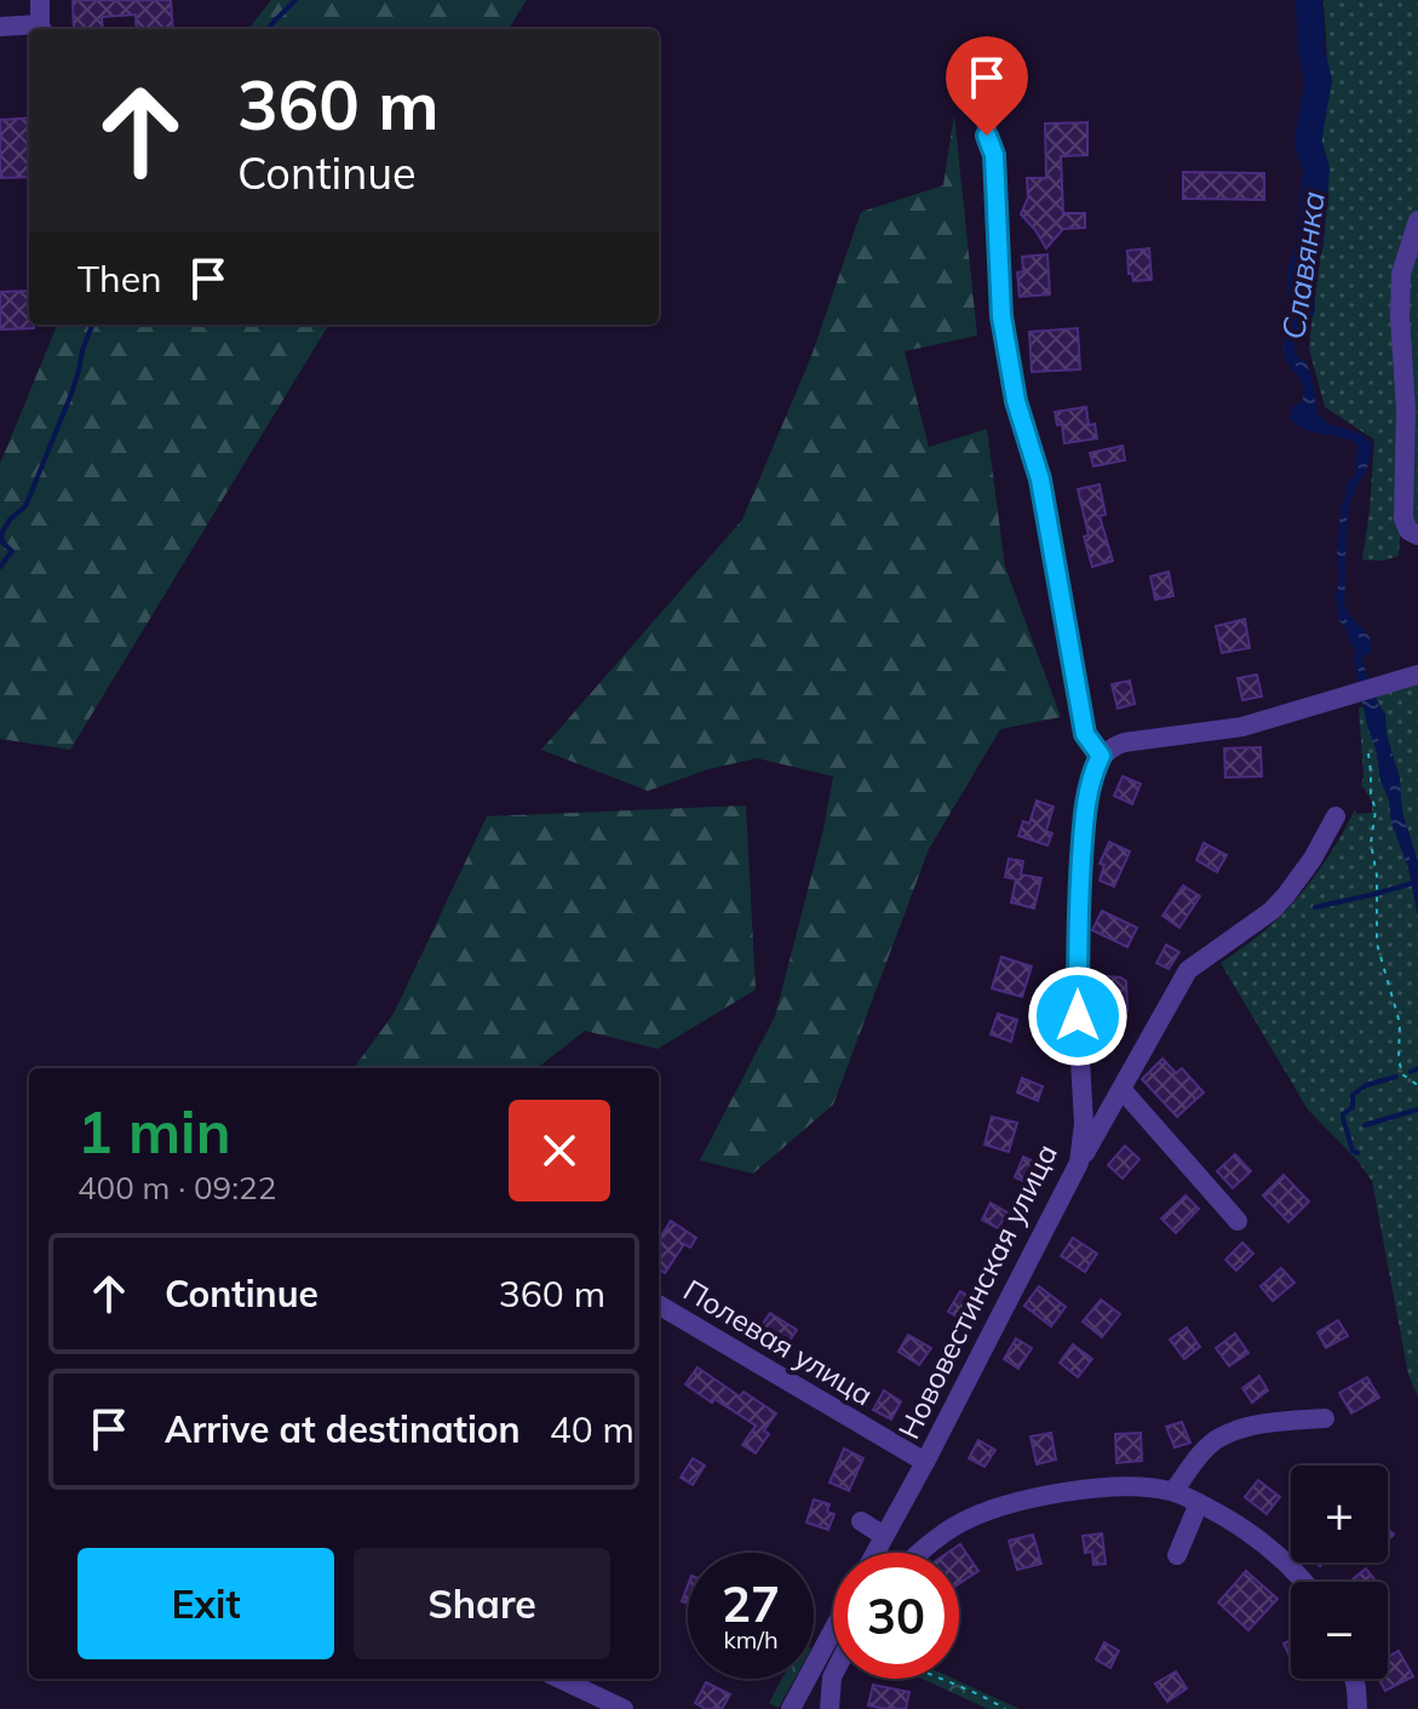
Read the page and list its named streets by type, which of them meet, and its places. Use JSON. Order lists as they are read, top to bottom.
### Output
{
  "streets": {
    "street": ["Нововестинская улица", "Полевая улица"]
  },
  "crossings": [
    ["Нововестинская улица", "Полевая улица"]
  ],
  "water": ["Славянка"],
  "page": {
    "turn": ["360 m", "Continue"],
    "then": "Then",
    "heading": ["1 min", "400 m · 09:22"],
    "list": [
      {
        "name": "Continue",
        "value": "360 m"
      },
      {
        "name": "Arrive at destination",
        "value": "40 m"
      }
    ],
    "map_buttons": ["+", "−"],
    "buttons": ["Exit", "Share"],
    "speed": "27 km/h",
    "limit": "30"
  }
}
